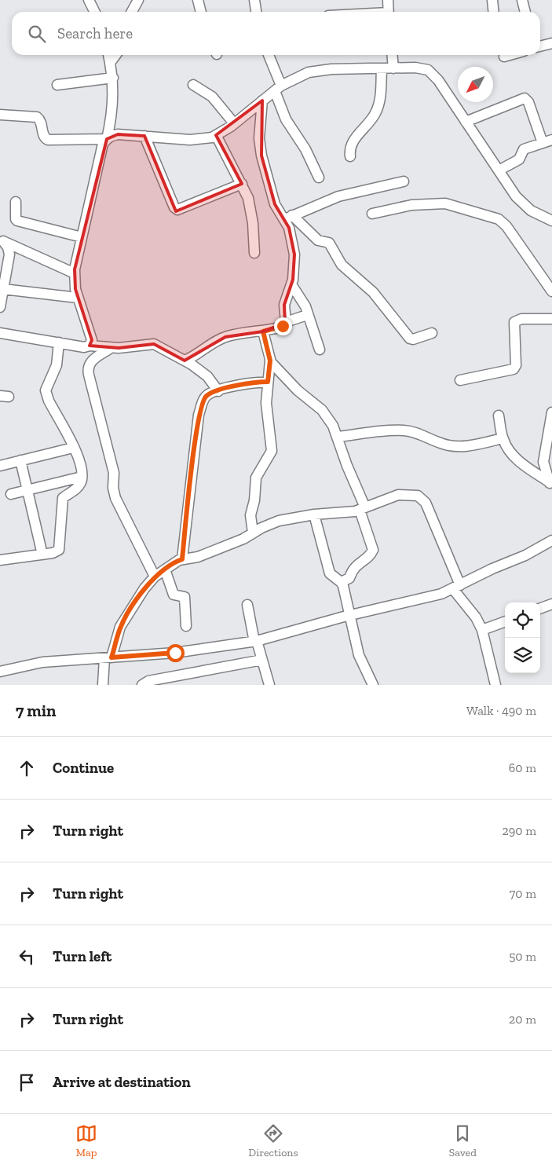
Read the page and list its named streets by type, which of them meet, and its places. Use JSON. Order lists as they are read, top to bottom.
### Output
{
  "north": "bottom left",
  "page": {
    "search": "Search here",
    "heading": ["7 min", "Walk · 490 m"],
    "list": [
      ["Continue", "60 m"],
      ["Turn right", "290 m"],
      ["Turn right", "70 m"],
      ["Turn left", "50 m"],
      ["Turn right", "20 m"],
      "Arrive at destination"
    ],
    "nav": ["Map", "Directions", "Saved"]
  }
}
